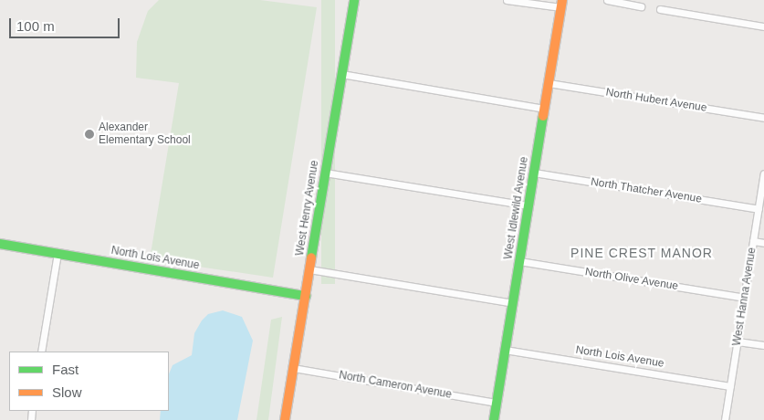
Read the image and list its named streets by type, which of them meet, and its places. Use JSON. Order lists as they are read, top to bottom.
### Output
{
  "streets": {
    "street": [
      "North Hubert Avenue",
      "North Thatcher Avenue",
      "West Henry Avenue",
      "West Idlewild Avenue",
      "North Lois Avenue",
      "North Olive Avenue",
      "West Hanna Avenue",
      "North Cameron Avenue"
    ]
  },
  "crossings": [
    ["North Hubert Avenue", "West Idlewild Avenue"],
    ["North Thatcher Avenue", "West Idlewild Avenue"],
    ["North Thatcher Avenue", "West Hanna Avenue"],
    ["West Henry Avenue", "North Lois Avenue"],
    ["West Henry Avenue", "North Cameron Avenue"],
    ["West Idlewild Avenue", "North Lois Avenue"],
    ["West Idlewild Avenue", "North Olive Avenue"],
    ["West Idlewild Avenue", "North Cameron Avenue"],
    ["North Lois Avenue", "West Hanna Avenue"],
    ["North Olive Avenue", "West Hanna Avenue"]
  ],
  "districts": ["PINE CREST MANOR"],
  "places": ["Alexander Elementary School"],
  "legend": ["Fast", "Slow"],
  "scale_bar": "100 m"
}
